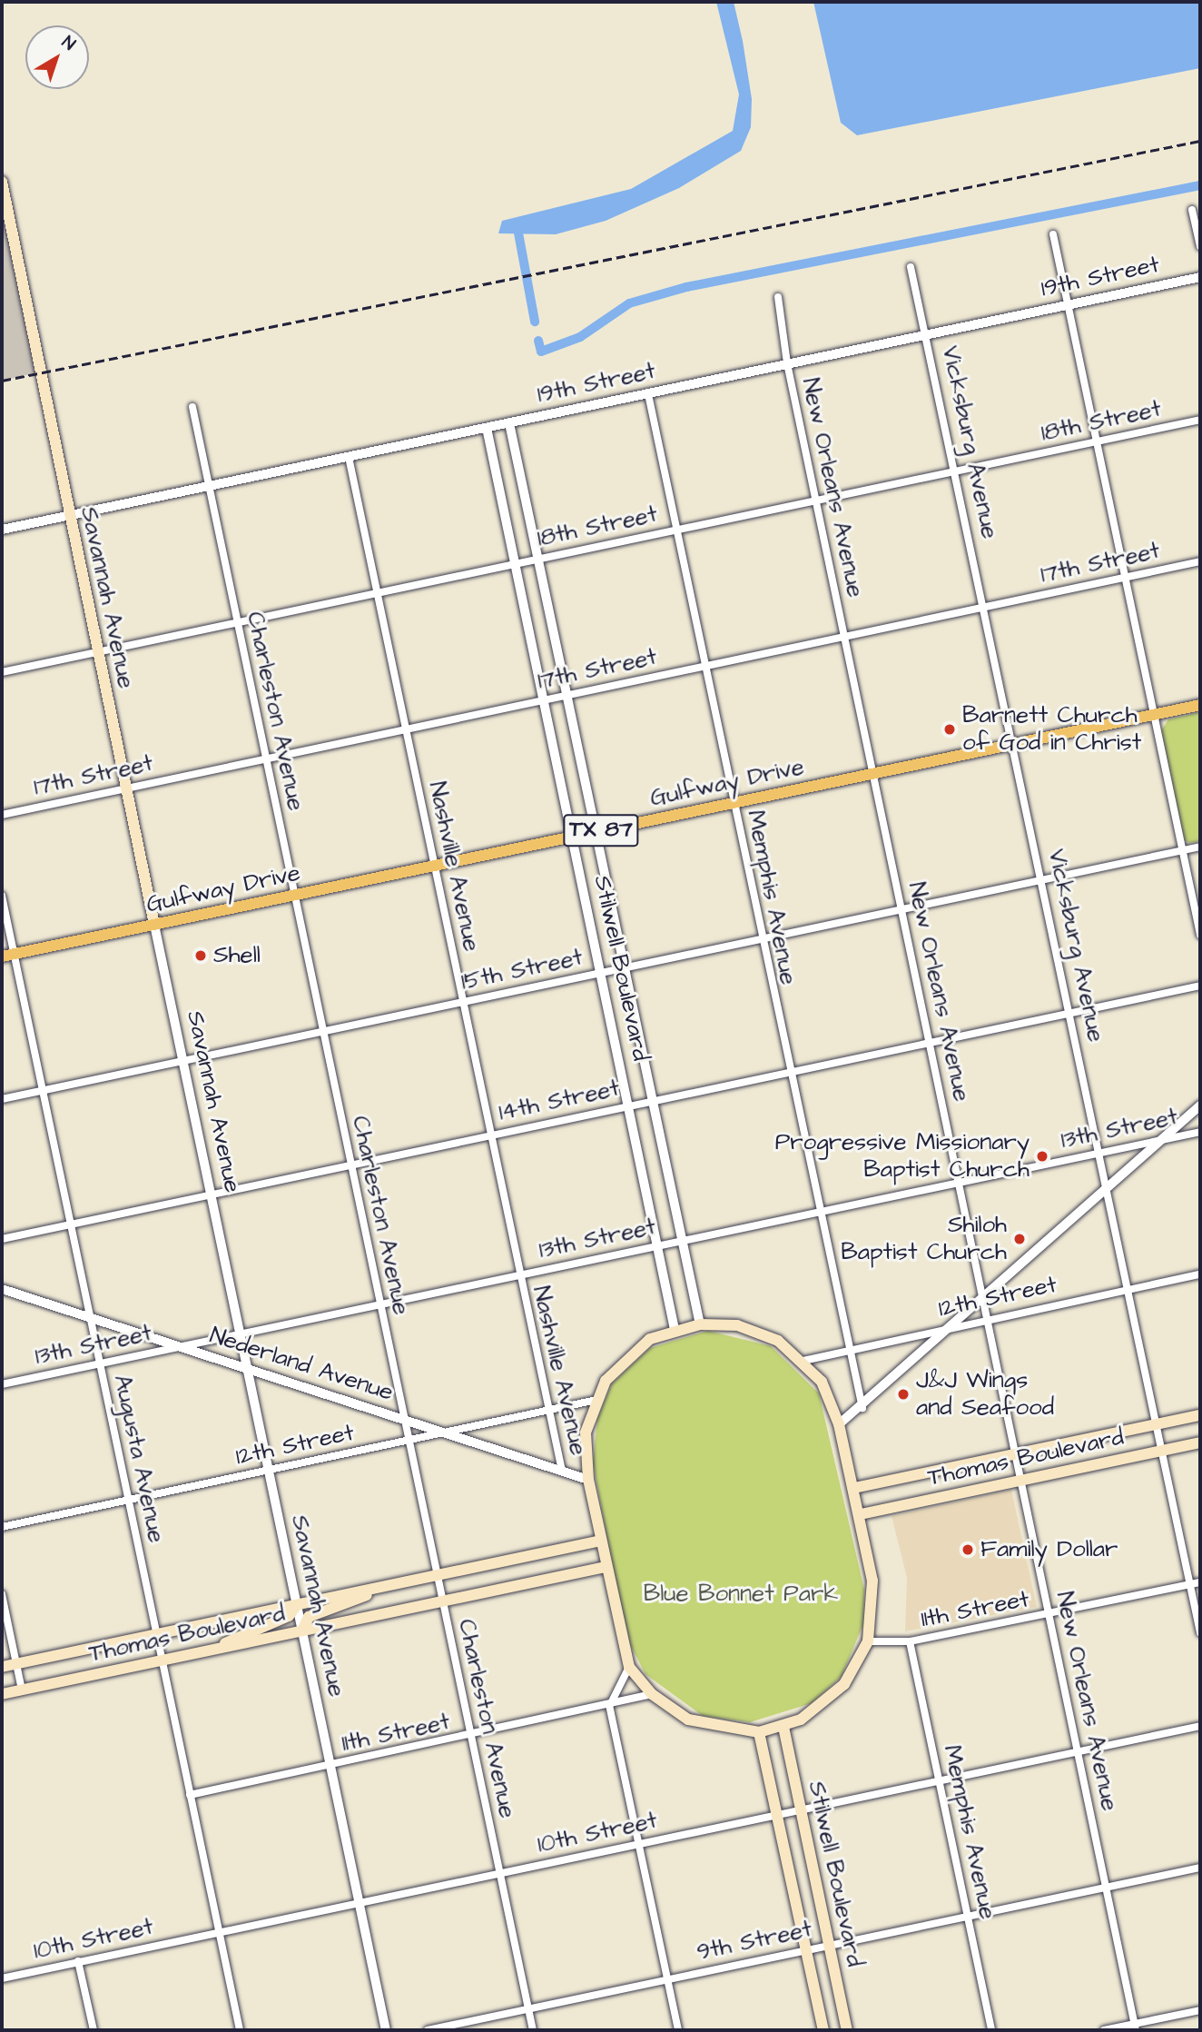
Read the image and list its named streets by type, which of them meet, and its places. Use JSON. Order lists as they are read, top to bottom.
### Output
{
  "streets": {
    "main road": [
      "Savannah Avenue",
      "Gulfway Drive",
      "TX 87",
      "Stilwell Boulevard",
      "Thomas Boulevard"
    ],
    "street": [
      "19th Street",
      "18th Street",
      "Vicksburg Avenue",
      "New Orleans Avenue",
      "17th Street",
      "Charleston Avenue",
      "Nashville Avenue",
      "Memphis Avenue",
      "15th Street",
      "14th Street",
      "13th Street",
      "12th Street",
      "Nederland Avenue",
      "Augusta Avenue",
      "11th Street",
      "10th Street",
      "9th Street"
    ]
  },
  "crossings": [
    ["19th Street", "Vicksburg Avenue"],
    ["19th Street", "New Orleans Avenue"],
    ["19th Street", "Savannah Avenue"],
    ["19th Street", "Charleston Avenue"],
    ["19th Street", "Nashville Avenue"],
    ["19th Street", "Memphis Avenue"],
    ["19th Street", "Stilwell Boulevard"],
    ["18th Street", "Vicksburg Avenue"],
    ["18th Street", "New Orleans Avenue"],
    ["18th Street", "Savannah Avenue"],
    ["18th Street", "Charleston Avenue"],
    ["18th Street", "Nashville Avenue"],
    ["18th Street", "Memphis Avenue"],
    ["18th Street", "Stilwell Boulevard"],
    ["Vicksburg Avenue", "17th Street"],
    ["Vicksburg Avenue", "Gulfway Drive"],
    ["Vicksburg Avenue", "15th Street"],
    ["Vicksburg Avenue", "14th Street"],
    ["Vicksburg Avenue", "13th Street"],
    ["Vicksburg Avenue", "12th Street"],
    ["Vicksburg Avenue", "Thomas Boulevard"],
    ["Vicksburg Avenue", "11th Street"],
    ["New Orleans Avenue", "17th Street"],
    ["New Orleans Avenue", "Gulfway Drive"],
    ["New Orleans Avenue", "15th Street"],
    ["New Orleans Avenue", "14th Street"],
    ["New Orleans Avenue", "13th Street"],
    ["New Orleans Avenue", "12th Street"],
    ["New Orleans Avenue", "Thomas Boulevard"],
    ["New Orleans Avenue", "11th Street"],
    ["New Orleans Avenue", "10th Street"],
    ["New Orleans Avenue", "9th Street"],
    ["17th Street", "Savannah Avenue"],
    ["17th Street", "Charleston Avenue"],
    ["17th Street", "Nashville Avenue"],
    ["17th Street", "Memphis Avenue"],
    ["17th Street", "Stilwell Boulevard"],
    ["Savannah Avenue", "Gulfway Drive"],
    ["Savannah Avenue", "15th Street"],
    ["Savannah Avenue", "14th Street"],
    ["Savannah Avenue", "13th Street"],
    ["Savannah Avenue", "12th Street"],
    ["Savannah Avenue", "Nederland Avenue"],
    ["Savannah Avenue", "Thomas Boulevard"],
    ["Savannah Avenue", "11th Street"],
    ["Savannah Avenue", "10th Street"],
    ["Charleston Avenue", "Gulfway Drive"],
    ["Charleston Avenue", "15th Street"],
    ["Charleston Avenue", "14th Street"],
    ["Charleston Avenue", "13th Street"],
    ["Charleston Avenue", "12th Street"],
    ["Charleston Avenue", "Nederland Avenue"],
    ["Charleston Avenue", "Thomas Boulevard"],
    ["Charleston Avenue", "11th Street"],
    ["Charleston Avenue", "10th Street"],
    ["Charleston Avenue", "9th Street"],
    ["Gulfway Drive", "Nashville Avenue"],
    ["Gulfway Drive", "Memphis Avenue"],
    ["Gulfway Drive", "Stilwell Boulevard"],
    ["Gulfway Drive", "Augusta Avenue"],
    ["Nashville Avenue", "15th Street"],
    ["Nashville Avenue", "14th Street"],
    ["Nashville Avenue", "13th Street"],
    ["Nashville Avenue", "12th Street"],
    ["Nashville Avenue", "Nederland Avenue"],
    ["Memphis Avenue", "15th Street"],
    ["Memphis Avenue", "14th Street"],
    ["Memphis Avenue", "13th Street"],
    ["Memphis Avenue", "12th Street"],
    ["Memphis Avenue", "11th Street"],
    ["Memphis Avenue", "10th Street"],
    ["Memphis Avenue", "9th Street"],
    ["Stilwell Boulevard", "15th Street"],
    ["Stilwell Boulevard", "14th Street"],
    ["Stilwell Boulevard", "13th Street"],
    ["Stilwell Boulevard", "10th Street"],
    ["Stilwell Boulevard", "9th Street"],
    ["15th Street", "Augusta Avenue"],
    ["14th Street", "Augusta Avenue"],
    ["13th Street", "Nederland Avenue"],
    ["13th Street", "Augusta Avenue"],
    ["12th Street", "Nederland Avenue"],
    ["12th Street", "Augusta Avenue"],
    ["Nederland Avenue", "Augusta Avenue"],
    ["Thomas Boulevard", "Augusta Avenue"],
    ["Augusta Avenue", "11th Street"],
    ["Augusta Avenue", "10th Street"]
  ],
  "parks": ["Blue Bonnet Park"],
  "places": [
    "Barnett Church of God in Christ",
    "Shell",
    "Progressive Missionary Baptist Church",
    "Shiloh Baptist Church",
    "J&J Wings and Seafood",
    "Family Dollar"
  ],
  "north": "top right"
}
